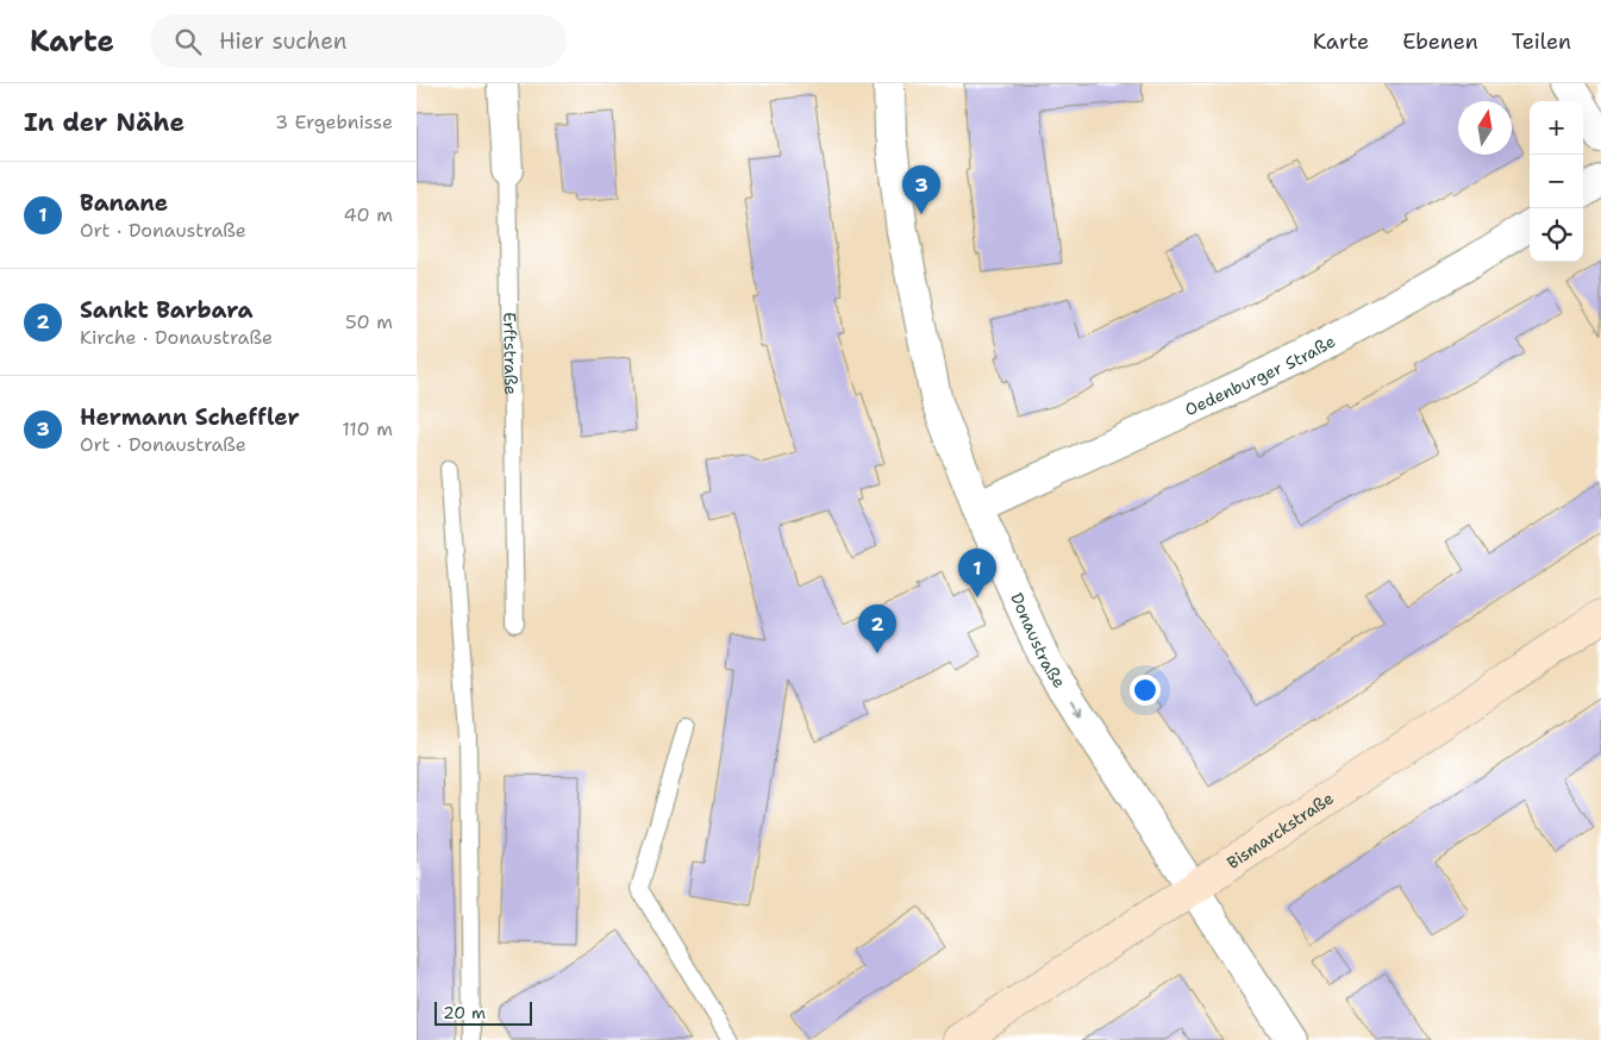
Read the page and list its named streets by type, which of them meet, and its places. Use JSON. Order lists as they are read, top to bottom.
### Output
{
  "streets": {
    "main road": ["Bismarckstraße"],
    "street": ["Erftstraße", "Oedenburger Straße", "Donaustraße"]
  },
  "crossings": [
    ["Oedenburger Straße", "Donaustraße"],
    ["Donaustraße", "Bismarckstraße"]
  ],
  "one_way": ["Donaustraße"],
  "scale_bar": "20 m",
  "north": "top",
  "page": {
    "header": "Karte",
    "search": "Hier suchen",
    "nav": ["Karte", "Ebenen", "Teilen"],
    "heading": ["In der Nähe", "3 Ergebnisse"],
    "map_buttons": ["+", "−"],
    "list": [
      {
        "mark": "1",
        "name": "Banane",
        "note": "Ort · Donaustraße",
        "value": "40 m"
      },
      {
        "mark": "2",
        "name": "Sankt Barbara",
        "note": "Kirche · Donaustraße",
        "value": "50 m"
      },
      {
        "mark": "3",
        "name": "Hermann Scheffler",
        "note": "Ort · Donaustraße",
        "value": "110 m"
      }
    ],
    "pins": ["3", "1", "2"],
    "scale": "20 m"
  }
}
